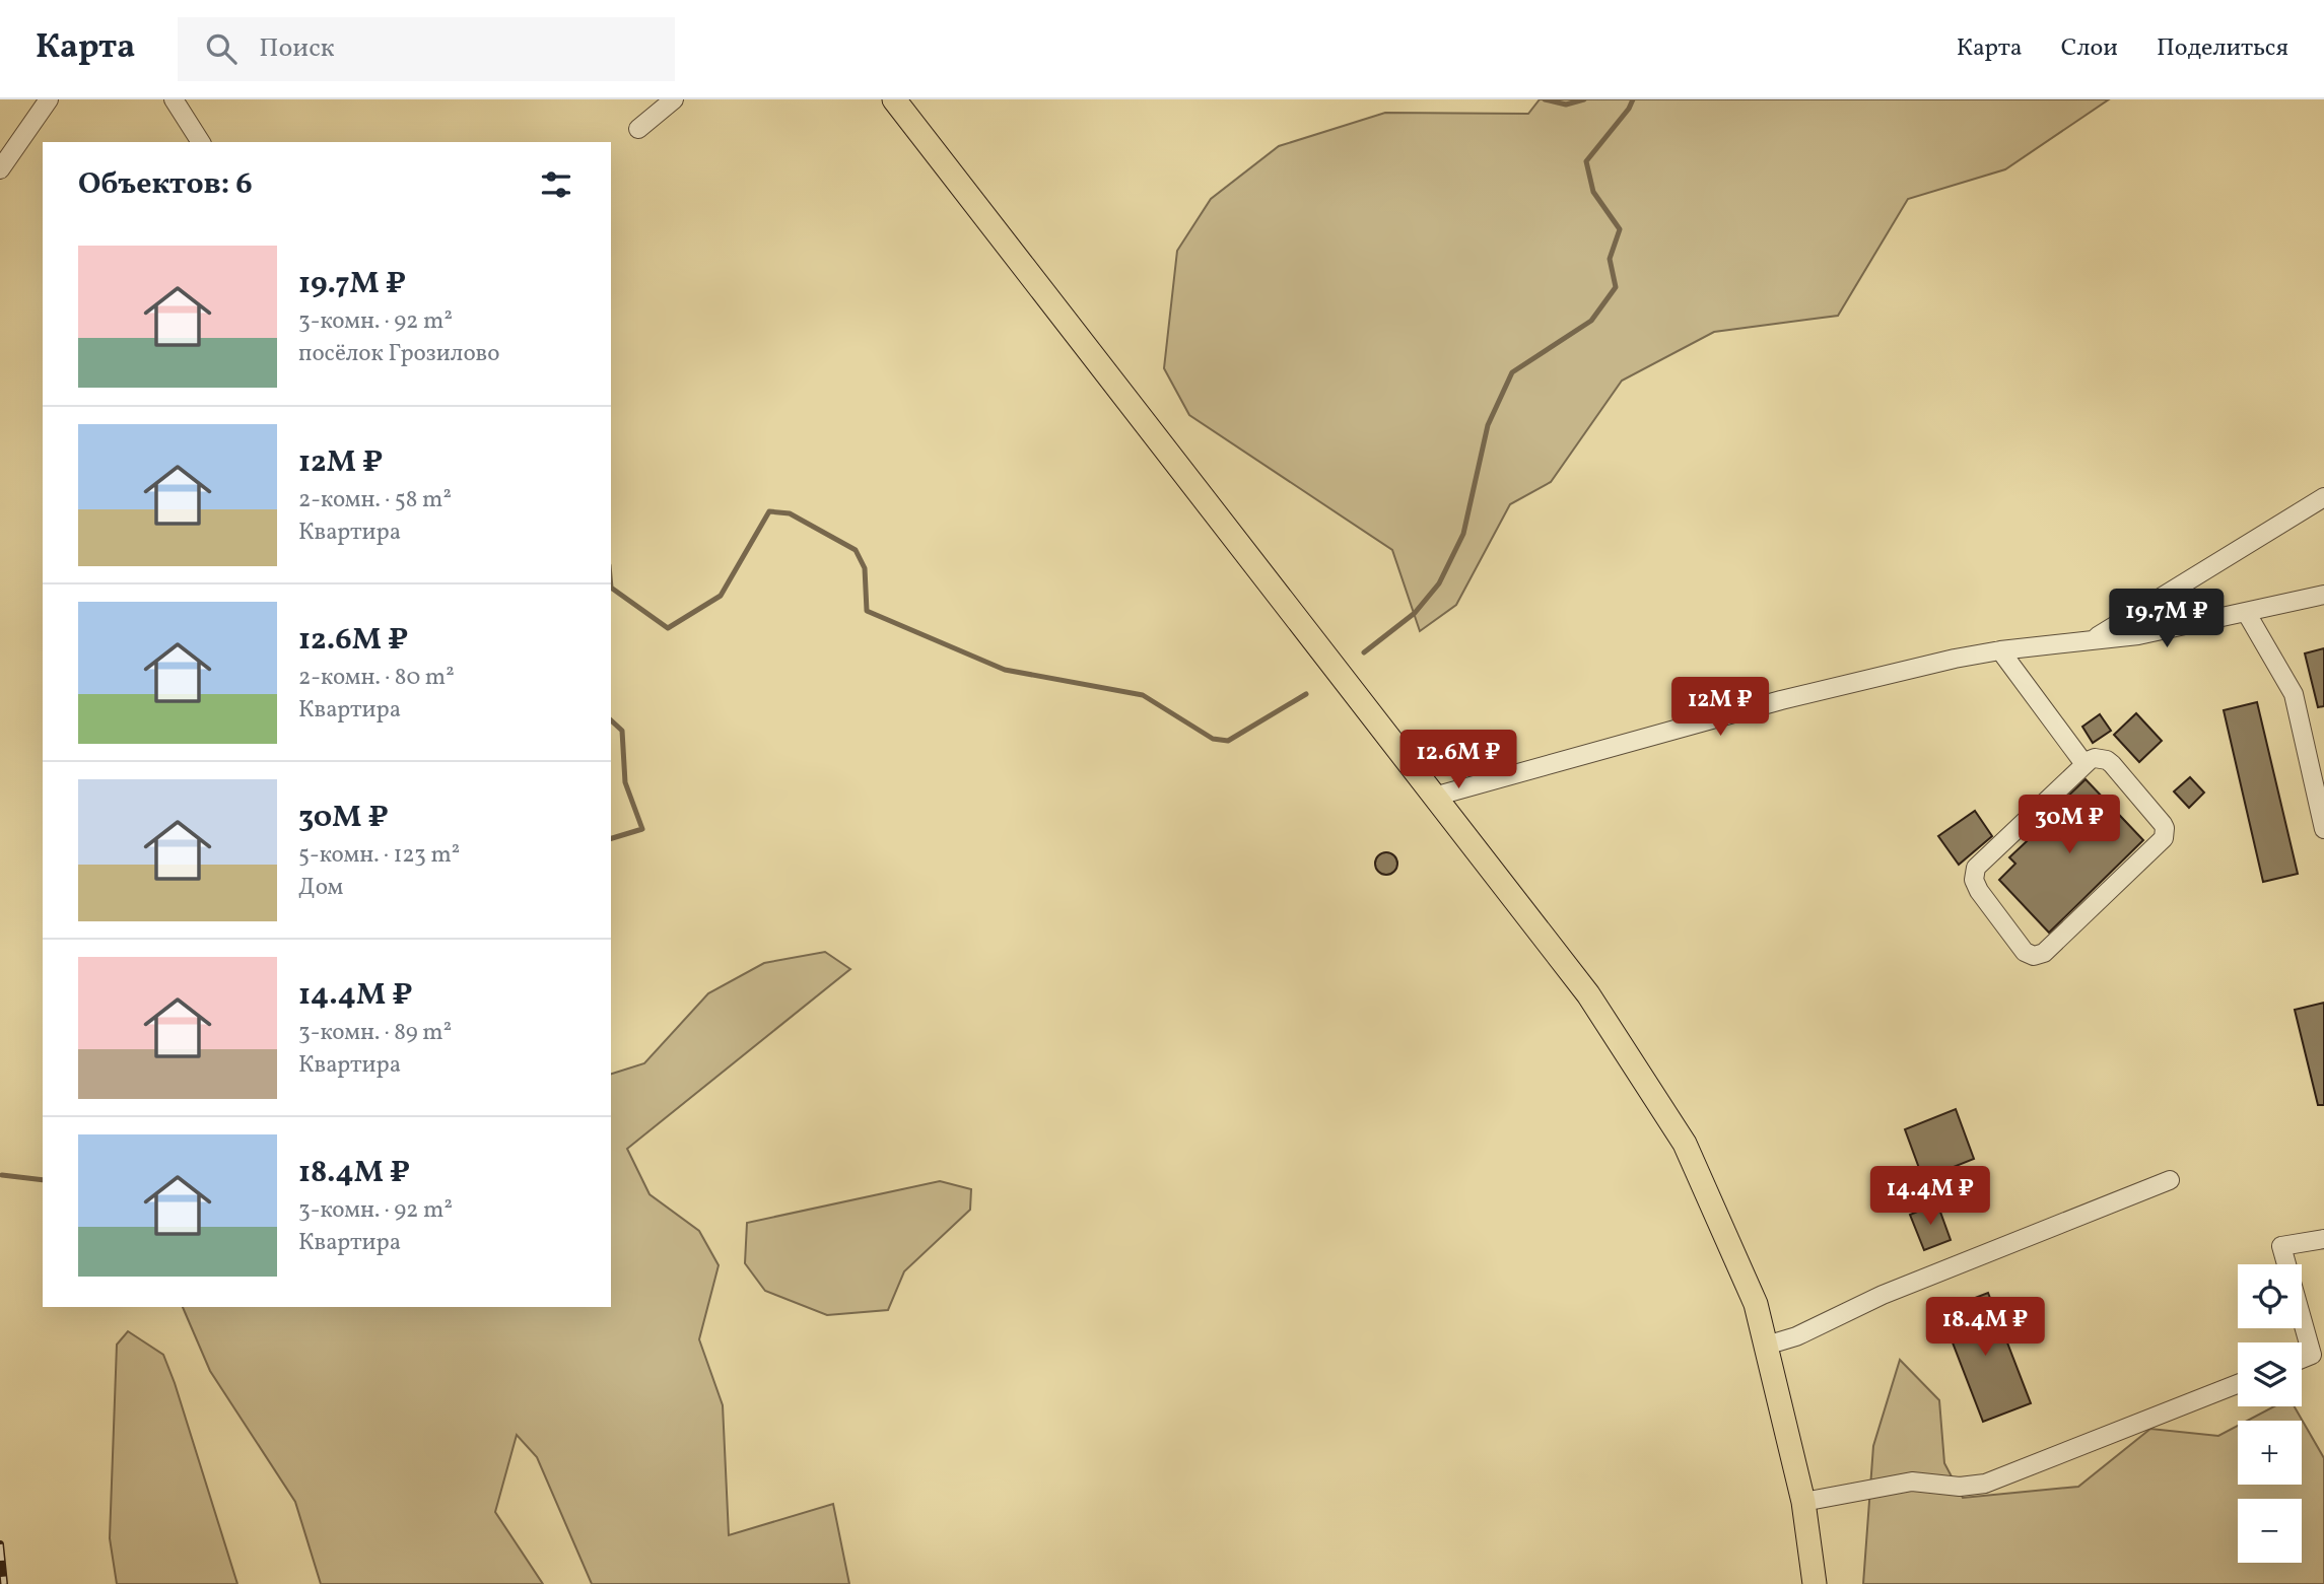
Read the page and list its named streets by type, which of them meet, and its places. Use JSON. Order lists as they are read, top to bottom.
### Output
{
  "page": {
    "header": "Карта",
    "search": "Поиск",
    "nav": ["Карта", "Слои", "Поделиться"],
    "heading": "Объектов: 6",
    "list": [
      {
        "name": "19.7M ₽",
        "note": "3-комн. · 92 m² · посёлок Грозилово"
      },
      {
        "name": "12M ₽",
        "note": "2-комн. · 58 m² · Квартира"
      },
      {
        "name": "12.6M ₽",
        "note": "2-комн. · 80 m² · Квартира"
      },
      {
        "name": "30M ₽",
        "note": "5-комн. · 123 m² · Дом"
      },
      {
        "name": "14.4M ₽",
        "note": "3-комн. · 89 m² · Квартира"
      },
      {
        "name": "18.4M ₽",
        "note": "3-комн. · 92 m² · Квартира"
      }
    ],
    "price": [
      "19.7M ₽",
      "12M ₽",
      "12.6M ₽",
      "30M ₽",
      "14.4M ₽",
      "18.4M ₽"
    ],
    "map_buttons": ["+", "−"]
  }
}
